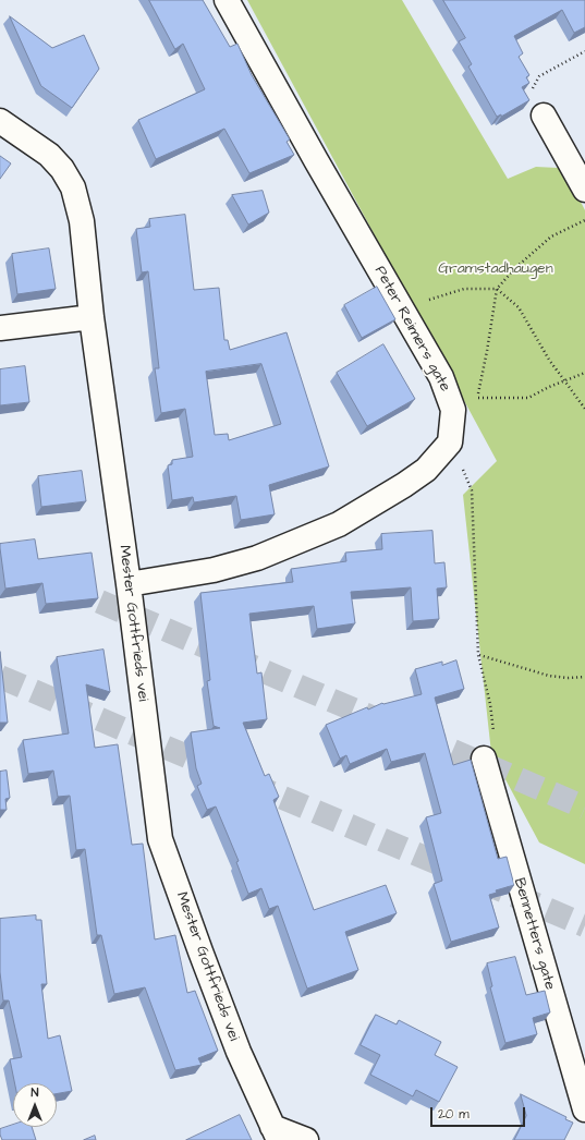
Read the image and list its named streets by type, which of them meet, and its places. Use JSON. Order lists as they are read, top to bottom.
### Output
{
  "streets": {
    "street": ["Peter Reimers gate", "Mester Gottfrieds vei", "Bennetters gate"]
  },
  "parks": ["Gramstadhaugen"],
  "scale_bar": "20 m",
  "north": "top"
}
